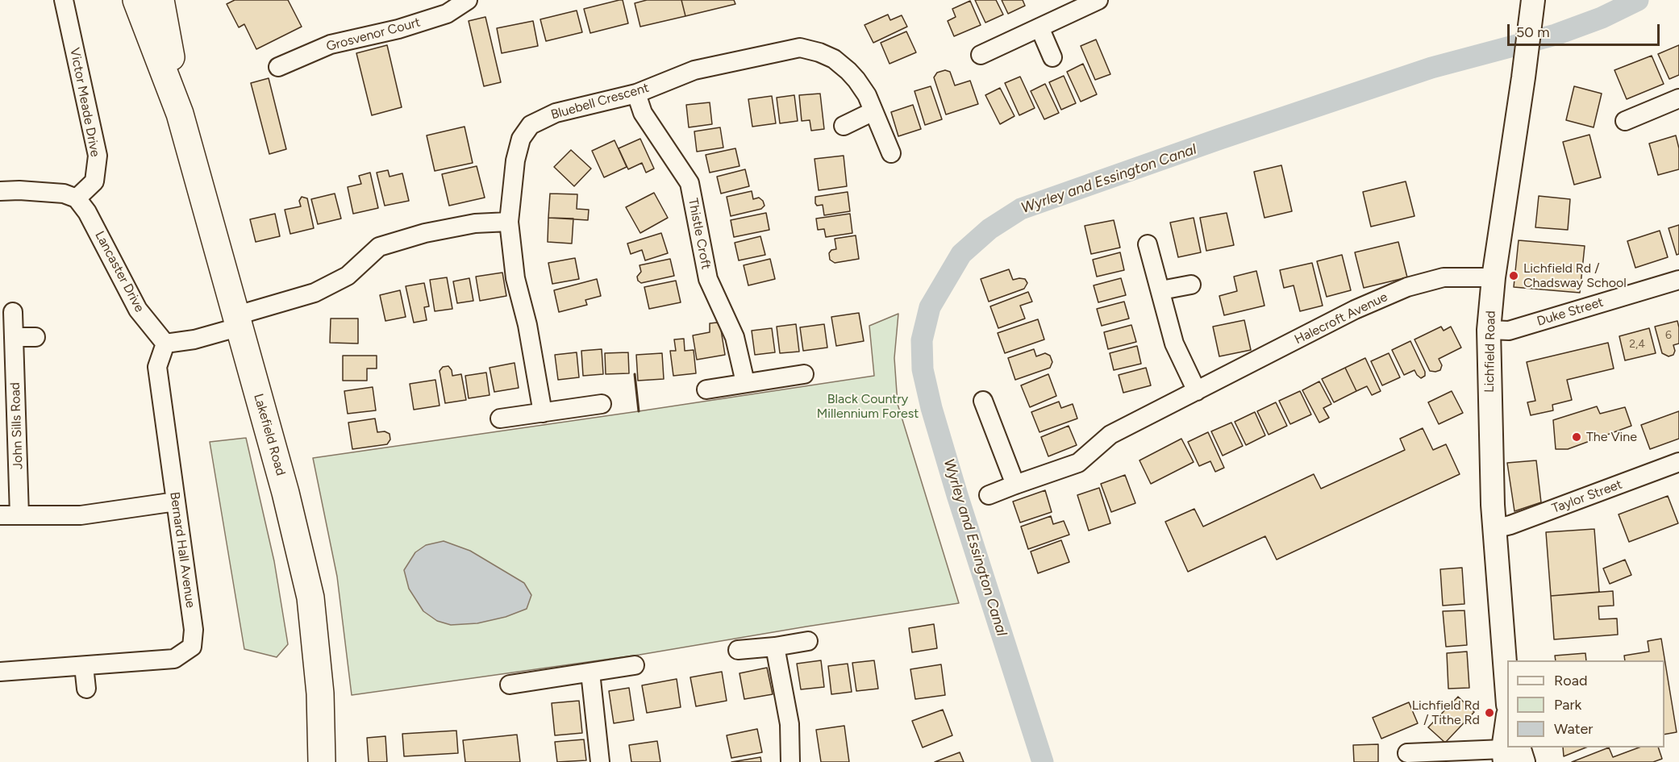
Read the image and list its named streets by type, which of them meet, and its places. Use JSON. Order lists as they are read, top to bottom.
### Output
{
  "streets": {
    "main road": ["Lakefield Road"],
    "street": [
      "Grosvenor Court",
      "Bluebell Crescent",
      "Victor Meade Drive",
      "Thistle Croft",
      "Lancaster Drive",
      "Duke Street",
      "Halecroft Avenue",
      "Lichfield Road",
      "John Sills Road",
      "Taylor Street",
      "Bernard Hall Avenue"
    ]
  },
  "crossings": [
    ["Bluebell Crescent", "Thistle Croft"],
    ["Victor Meade Drive", "Lancaster Drive"],
    ["Lancaster Drive", "Bernard Hall Avenue"],
    ["Duke Street", "Lichfield Road"],
    ["Halecroft Avenue", "Lichfield Road"],
    ["Lichfield Road", "Taylor Street"]
  ],
  "water": ["Wyrley and Essington Canal"],
  "parks": ["Black Country Millennium Forest"],
  "places": ["Lichfield Rd / Chadsway School", "The Vine", "Lichfield Rd / Tithe Rd"],
  "house_numbers": ["6", "2,4"],
  "legend": ["Road", "Park", "Water"],
  "scale_bar": "50 m"
}
